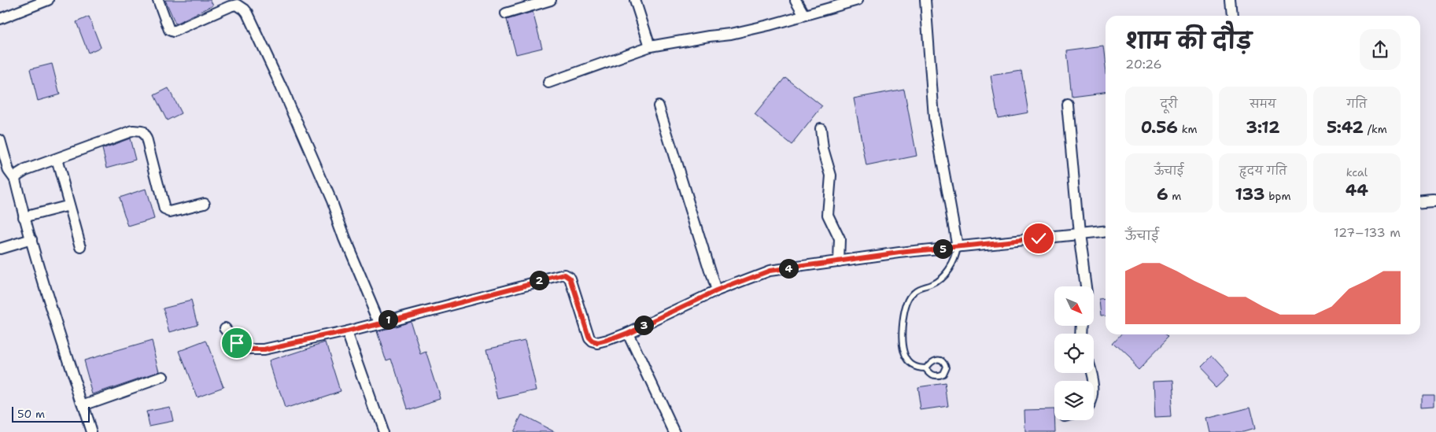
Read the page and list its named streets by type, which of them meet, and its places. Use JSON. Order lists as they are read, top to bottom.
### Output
{
  "scale_bar": "50 m",
  "north": "bottom right",
  "page": {
    "heading": ["शाम की दौड़", "20:26"],
    "stats": [
      ["दूरी", "0.56 km"],
      ["समय", "3:12"],
      ["गति", "5:42 /km"],
      ["ऊँचाई", "6 m"],
      ["हृदय गति", "133 bpm"],
      ["kcal", "44"]
    ],
    "chart": ["ऊँचाई", "127–133 m"],
    "pins": [
      "5",
      "4",
      "2",
      "1",
      "3"
    ],
    "scale": "50 m"
  }
}
